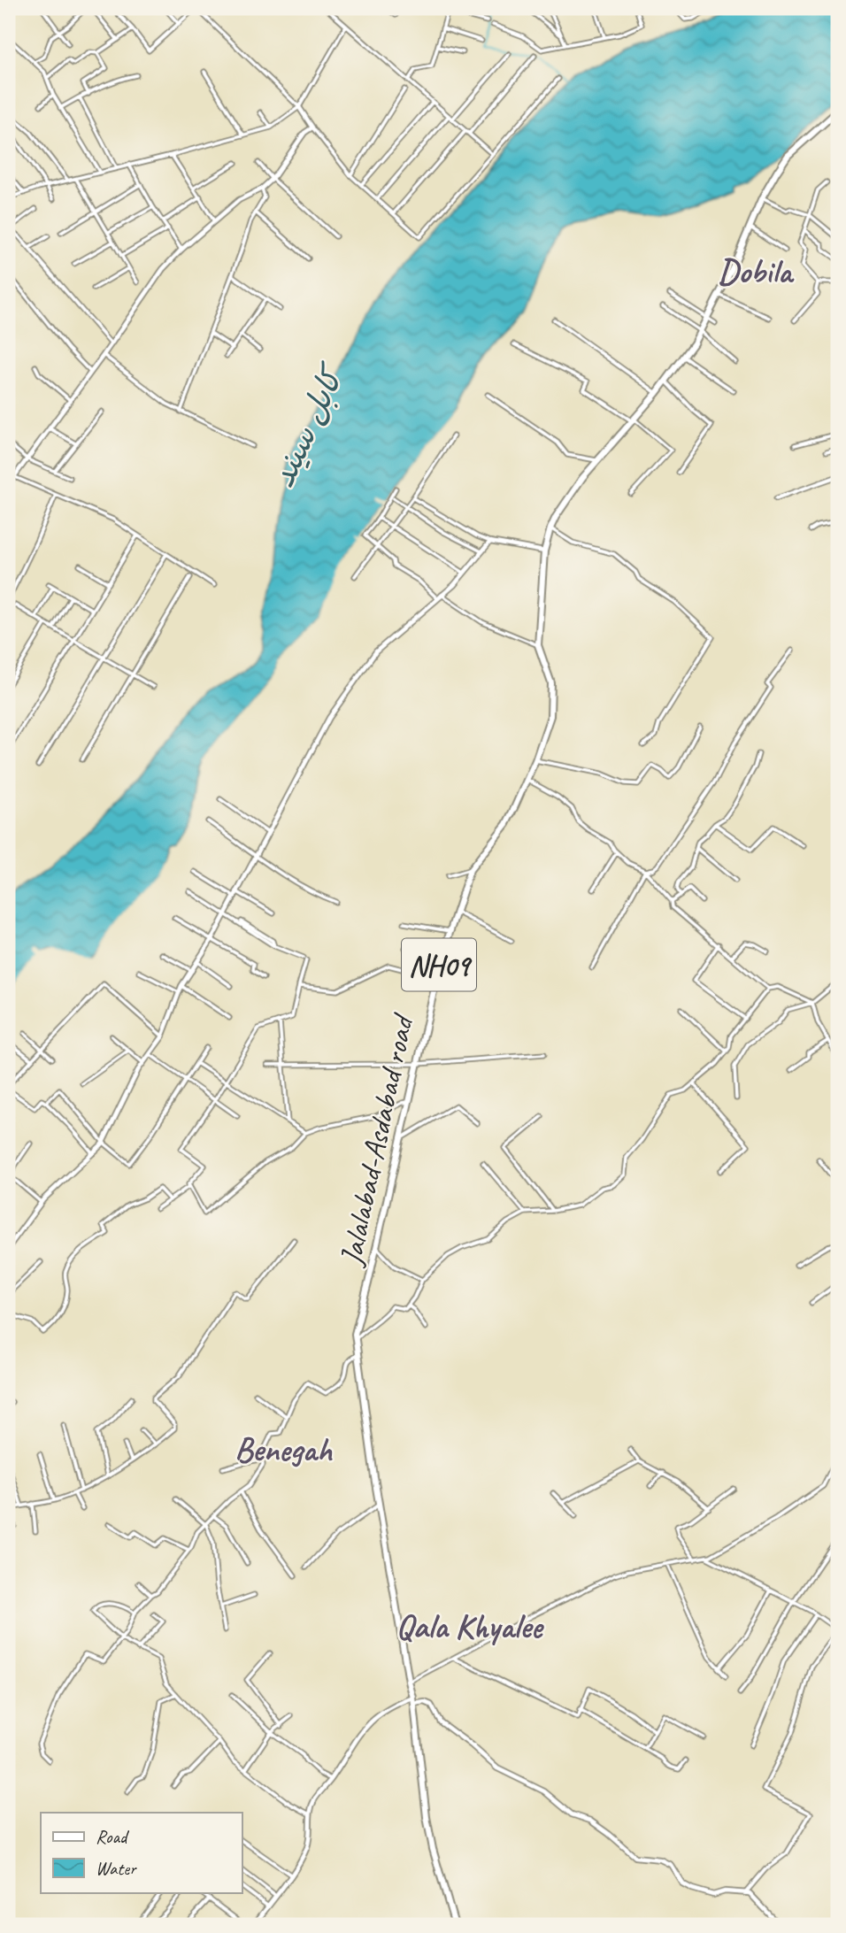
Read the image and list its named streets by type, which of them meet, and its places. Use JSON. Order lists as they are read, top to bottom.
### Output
{
  "streets": {
    "main road": ["NH09", "Jalalabad-Asdabad road"]
  },
  "districts": ["Dobila", "Benegah", "Qala Khyalee"],
  "water": ["کابل سيند"],
  "legend": ["Road", "Water"]
}
